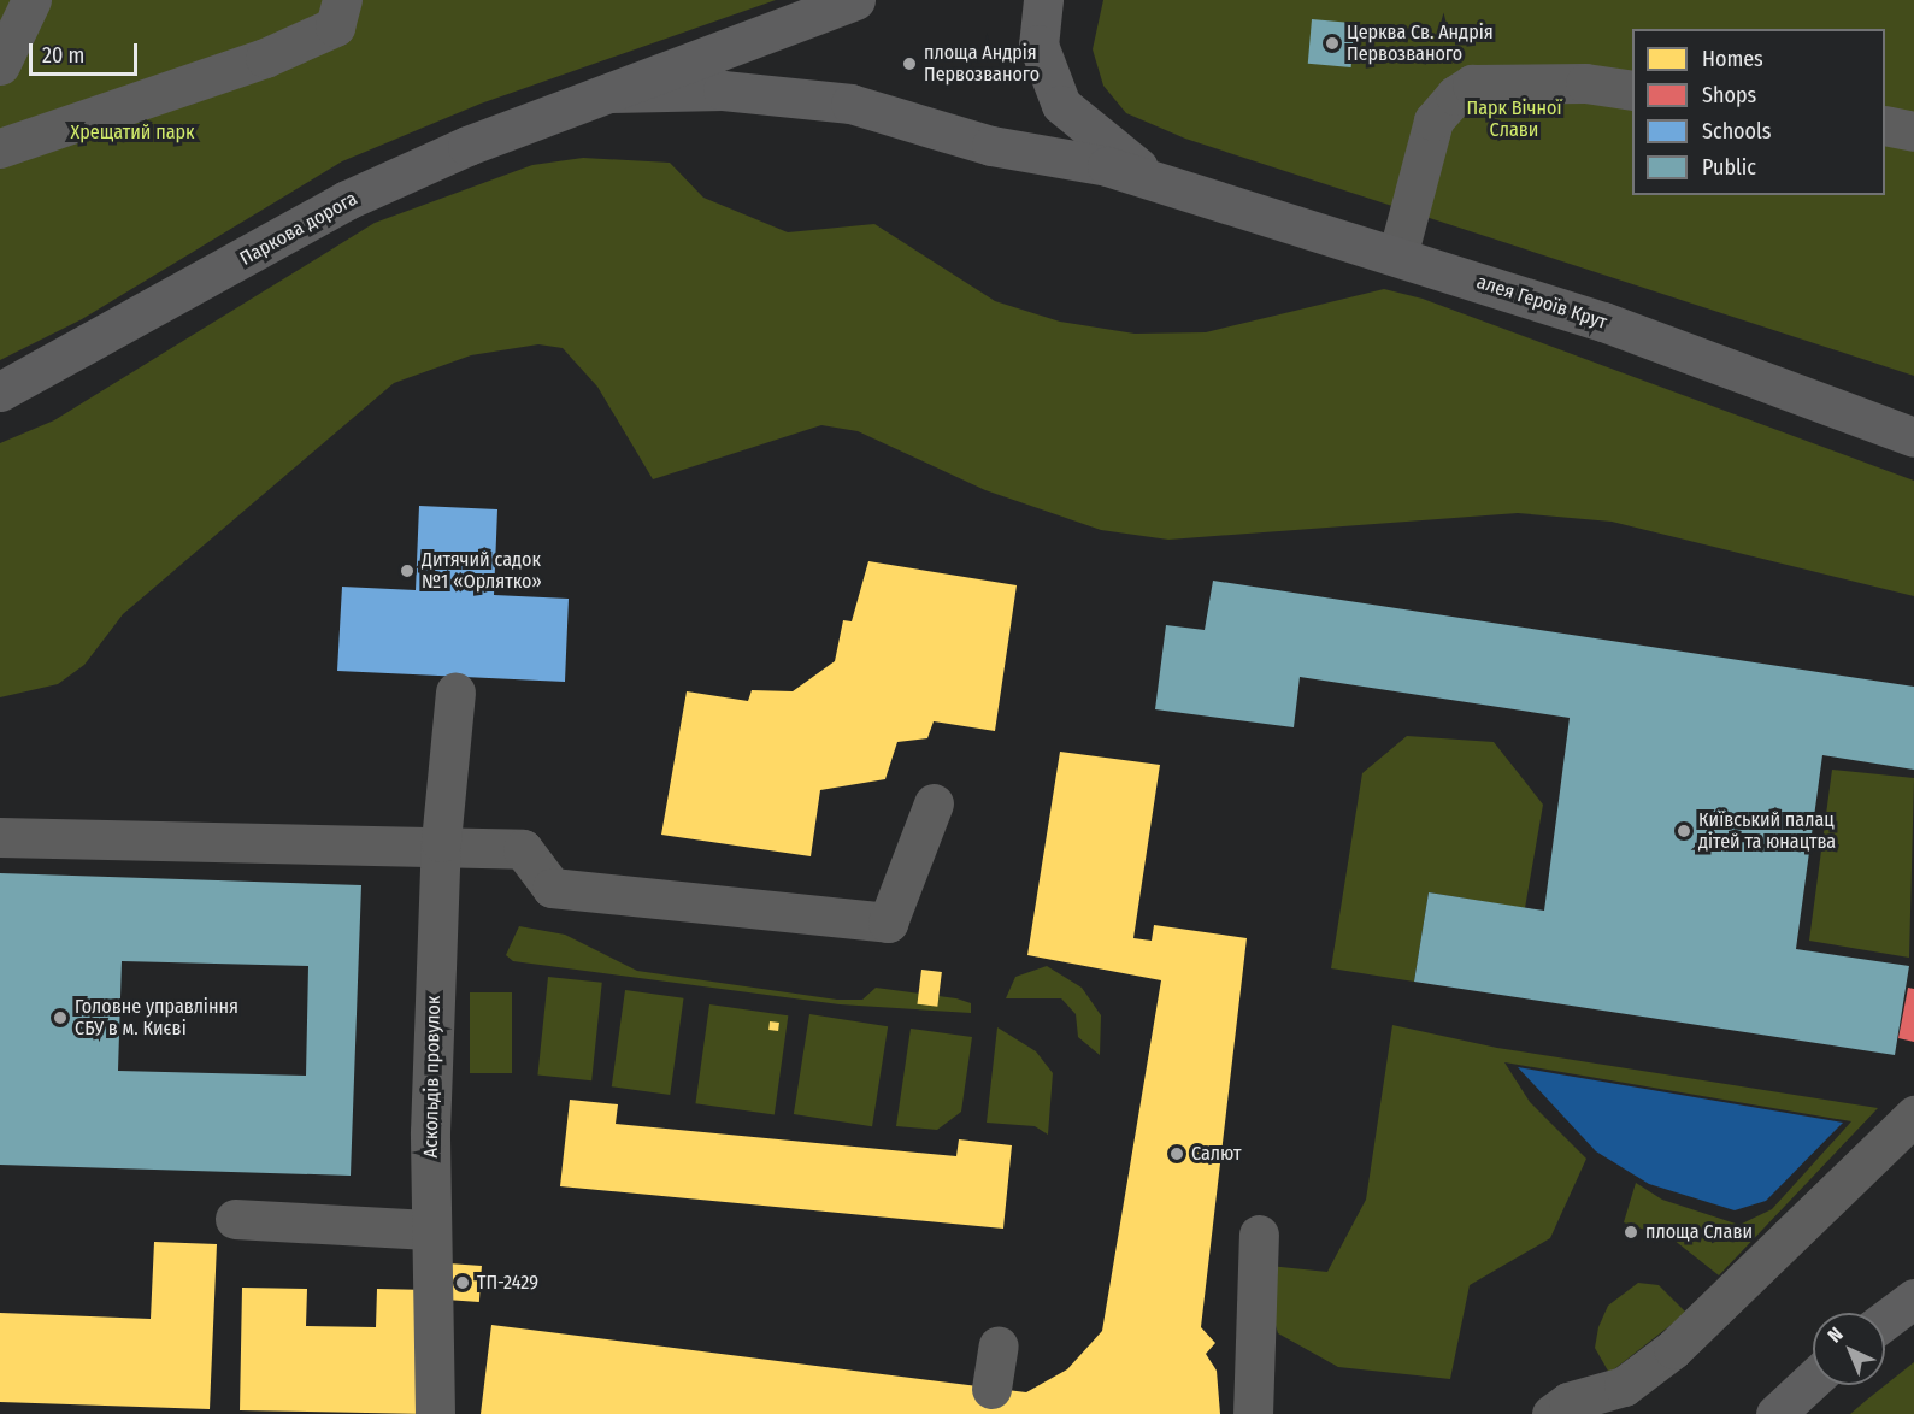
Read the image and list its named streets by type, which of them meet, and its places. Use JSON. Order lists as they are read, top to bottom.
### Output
{
  "streets": {
    "main road": ["Паркова дорога", "алея Героїв Крут"],
    "street": ["Аскольдів провулок"]
  },
  "parks": ["Парк Вічної Слави", "Хрещатий парк"],
  "places": [
    "Церква Св. Андрія Первозваного",
    "площа Андрія Первозваного",
    "Дитячий садок №1 «Орлятко»",
    "Київський палац дітей та юнацтва",
    "Головне управління СБУ в м. Києві",
    "Салют",
    "площа Слави",
    "ТП-2429"
  ],
  "legend": [
    "Homes",
    "Shops",
    "Schools",
    "Public"
  ],
  "scale_bar": "20 m",
  "north": "top left"
}
